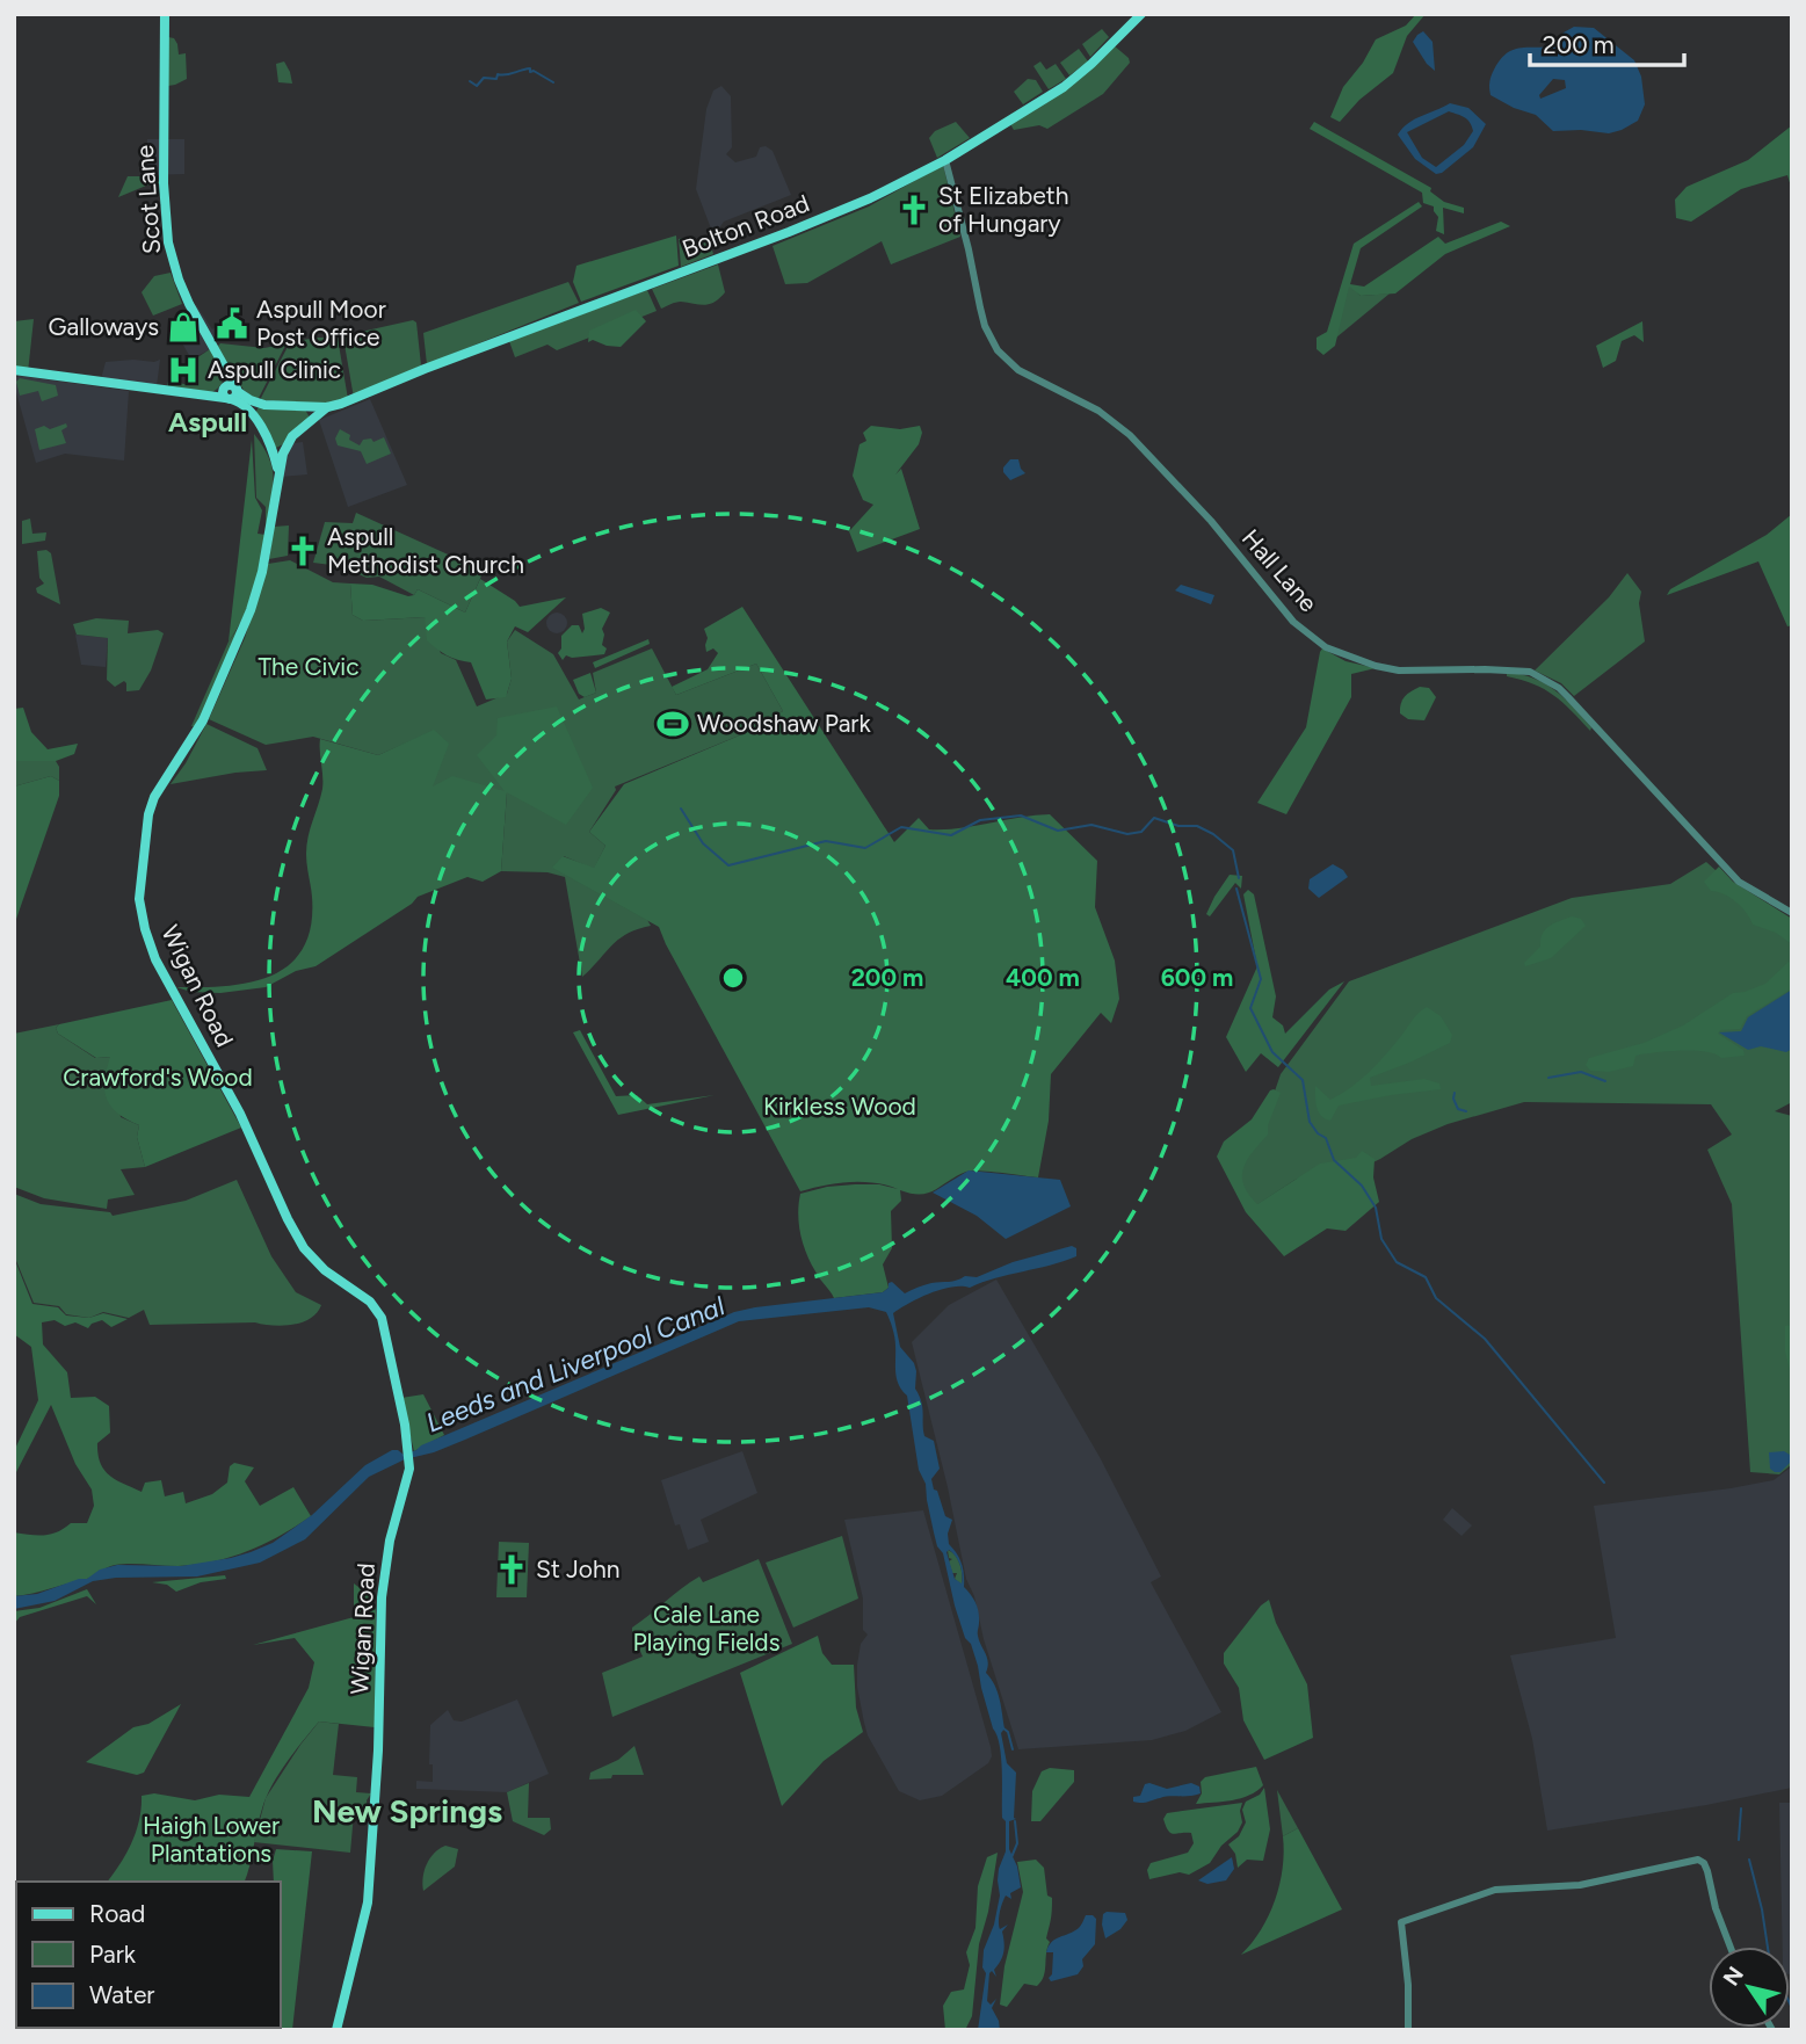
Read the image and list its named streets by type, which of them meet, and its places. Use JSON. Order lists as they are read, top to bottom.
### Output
{
  "streets": {
    "main road": ["Scot Lane", "Bolton Road", "Wigan Road"],
    "street": ["Hall Lane"]
  },
  "crossings": [
    ["Scot Lane", "Bolton Road"],
    ["Scot Lane", "Wigan Road"],
    ["Bolton Road", "Hall Lane"],
    ["Bolton Road", "Wigan Road"]
  ],
  "districts": ["Aspull", "New Springs"],
  "water": ["Leeds and Liverpool Canal"],
  "parks": [
    "The Civic",
    "Crawford's Wood",
    "Kirkless Wood",
    "Cale Lane Playing Fields",
    "Haigh Lower Plantations"
  ],
  "places": {
    "church": ["St Elizabeth of Hungary", "Aspull Methodist Church", "St John"],
    "public building": ["Aspull Moor Post Office"],
    "shop": ["Galloways"],
    "hospital": ["Aspull Clinic"],
    "sports": ["Woodshaw Park"]
  },
  "legend": ["Road", "Park", "Water"],
  "scale_bar": "200 m",
  "north": "top left",
  "rings": ["200 m", "400 m", "600 m"]
}
